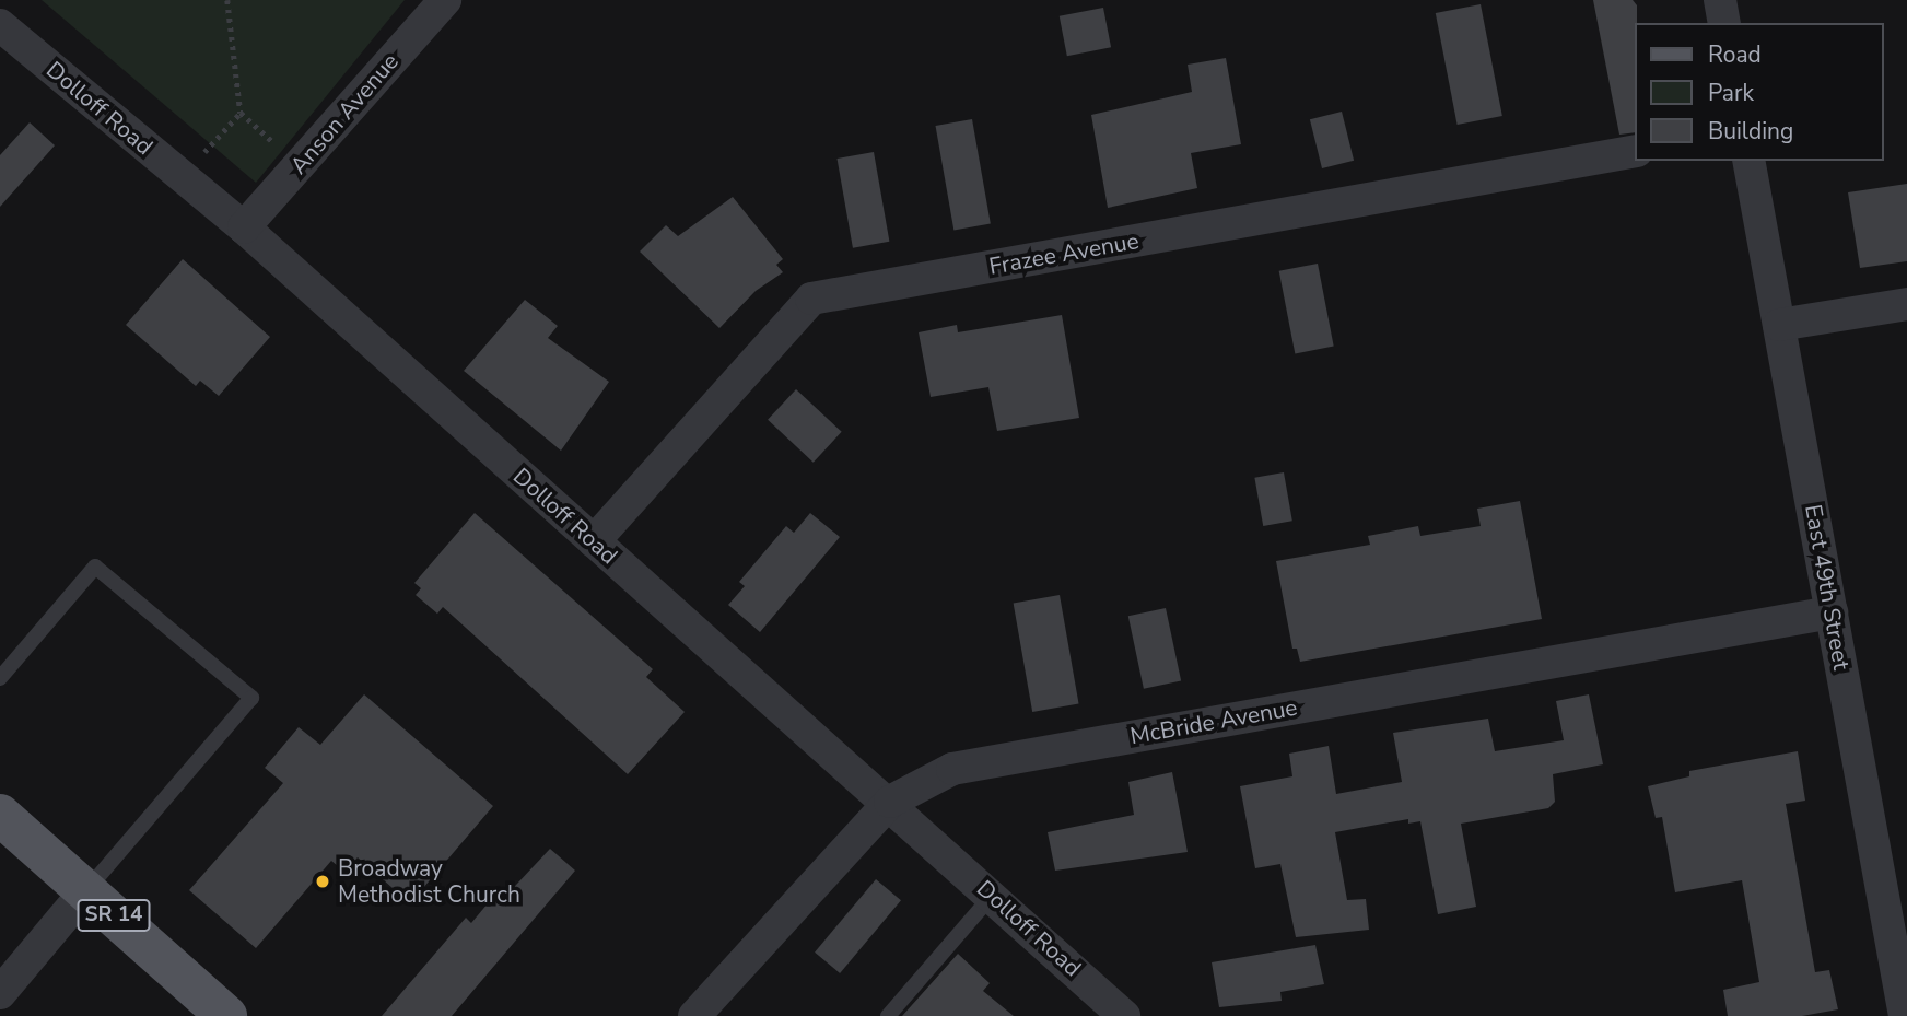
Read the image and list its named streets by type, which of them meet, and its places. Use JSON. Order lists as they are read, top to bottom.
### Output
{
  "streets": {
    "main road": ["SR 14"],
    "street": [
      "Dolloff Road",
      "Anson Avenue",
      "Frazee Avenue",
      "East 49th Street",
      "McBride Avenue"
    ]
  },
  "crossings": [
    ["Dolloff Road", "Anson Avenue"],
    ["Dolloff Road", "Frazee Avenue"],
    ["Dolloff Road", "McBride Avenue"],
    ["East 49th Street", "McBride Avenue"]
  ],
  "places": ["Broadway Methodist Church"],
  "legend": ["Road", "Park", "Building"]
}
